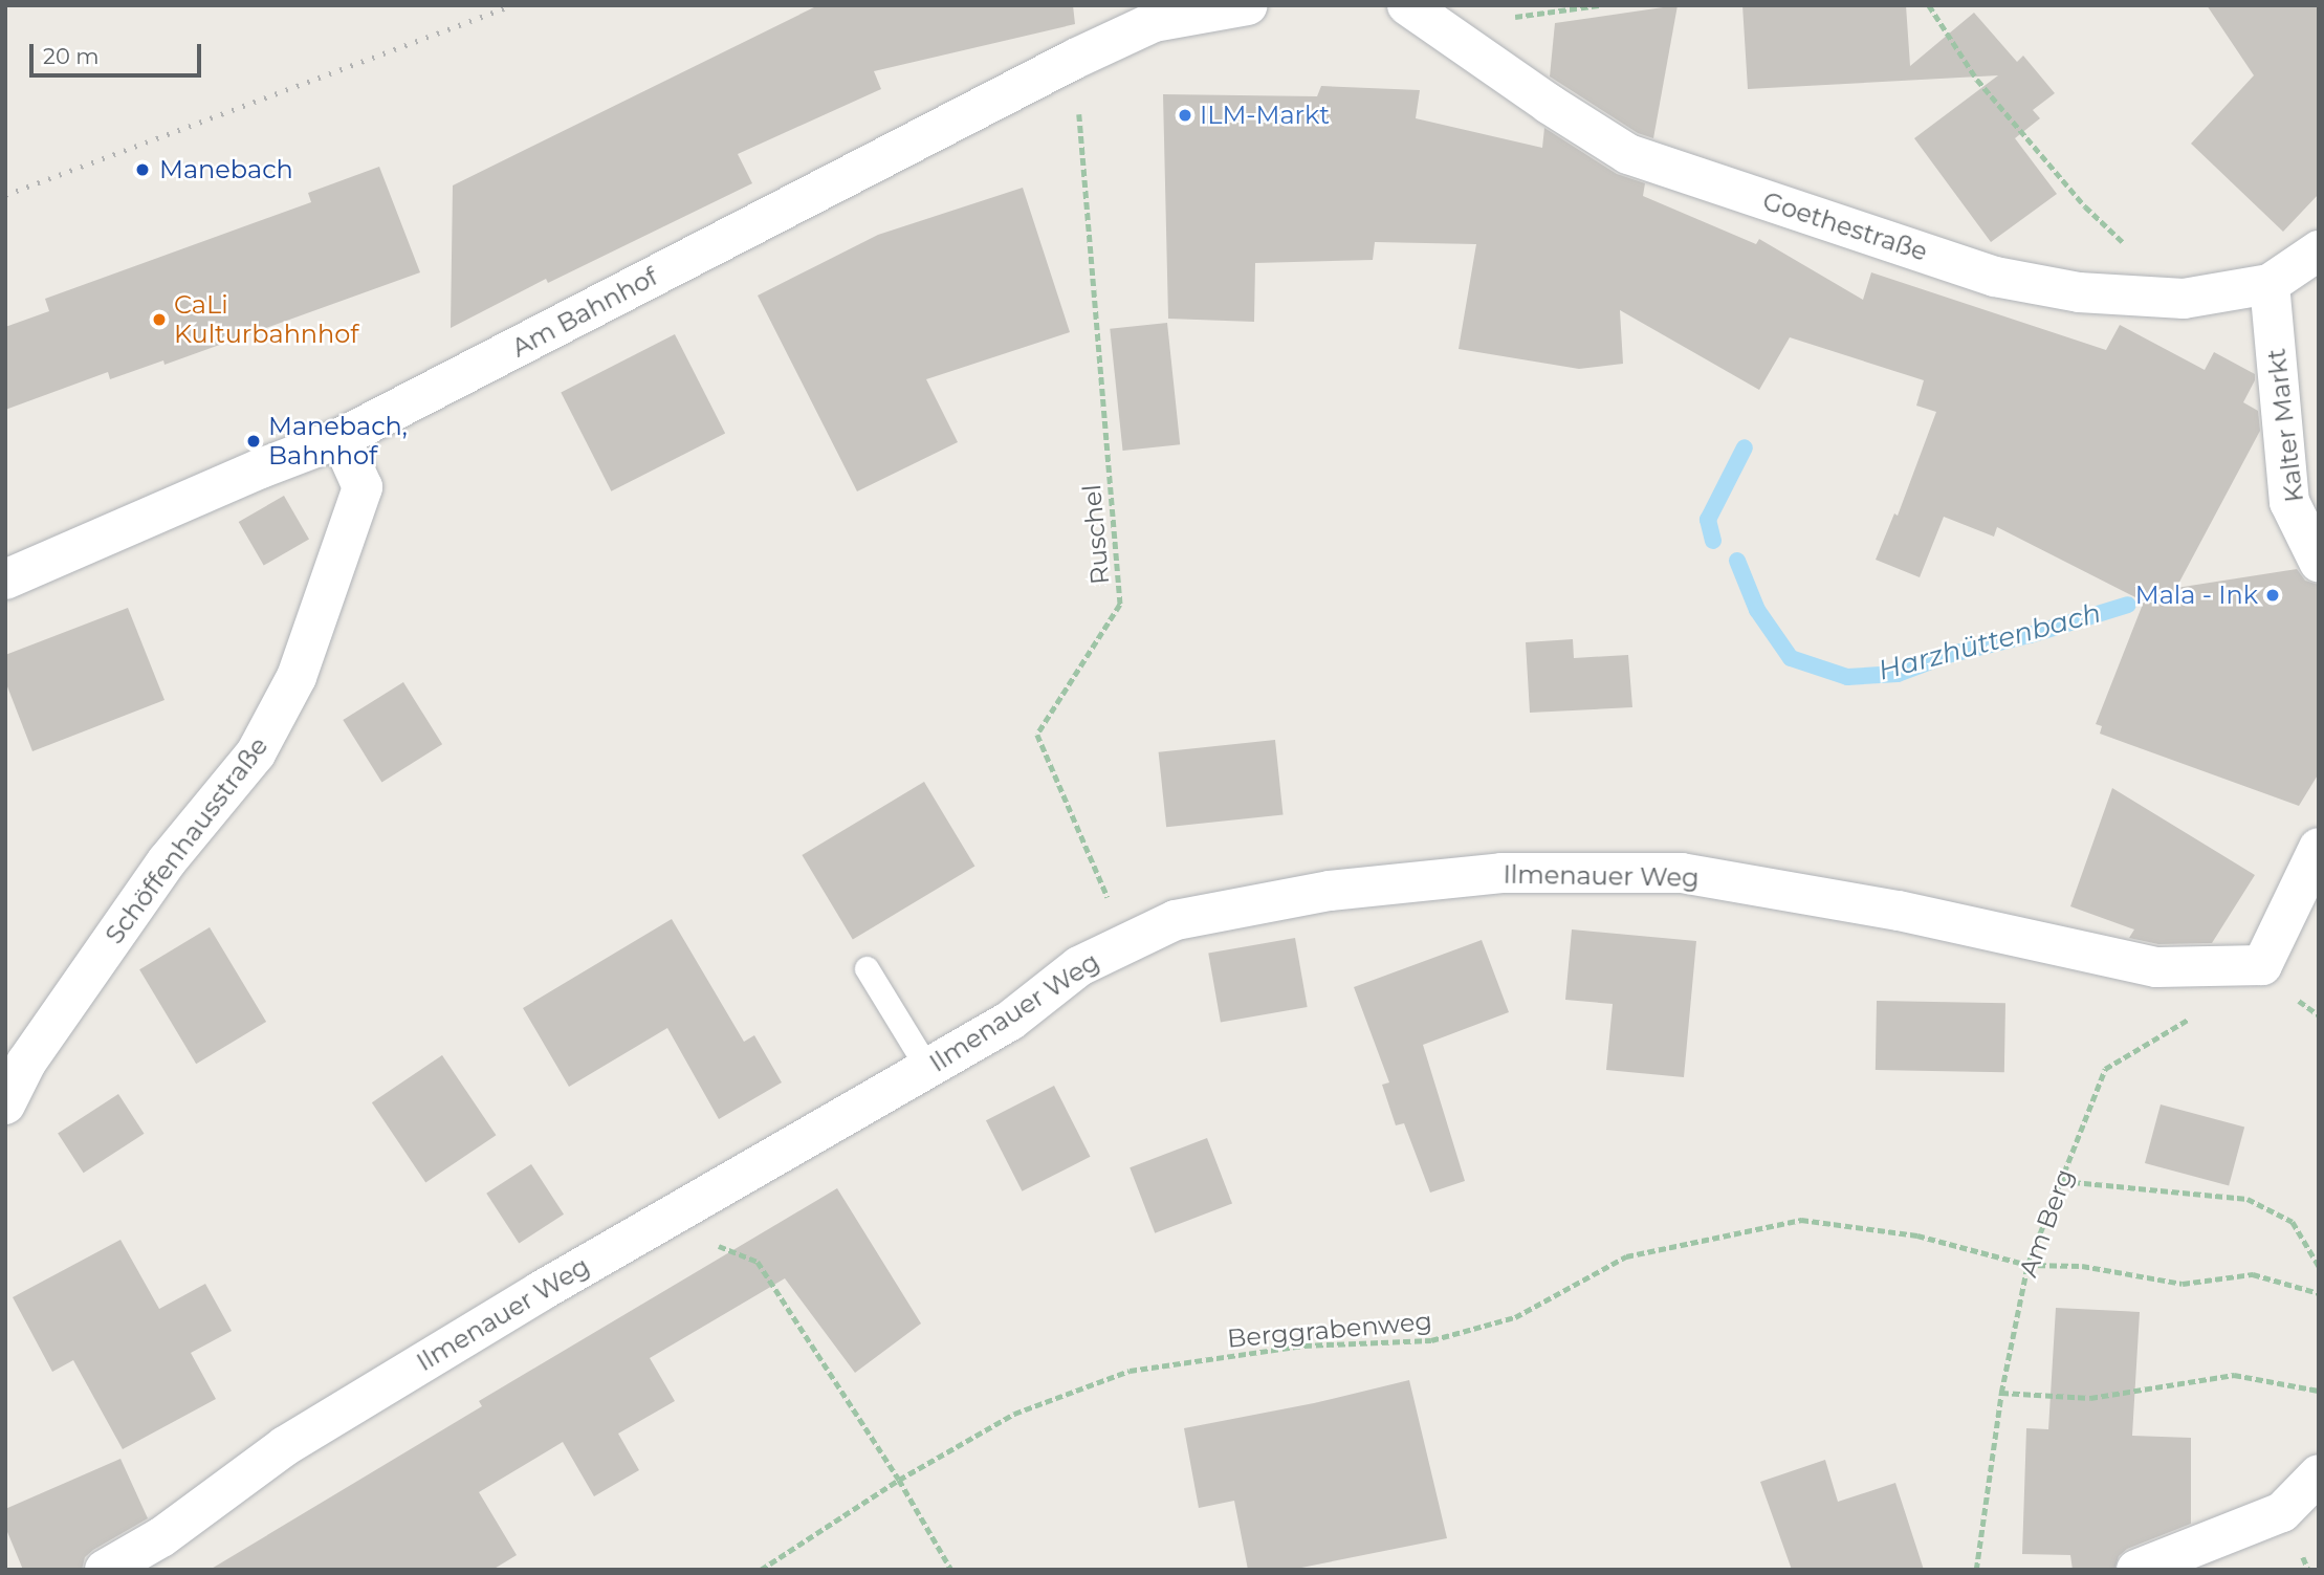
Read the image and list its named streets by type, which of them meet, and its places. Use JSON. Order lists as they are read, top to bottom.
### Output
{
  "streets": {
    "street": [
      "Goethestraße",
      "Am Bahnhof",
      "Kalter Markt",
      "Schöffenhausstraße",
      "Ilmenauer Weg"
    ],
    "path": ["Ruschel", "Am Berg", "Berggrabenweg"]
  },
  "crossings": [
    ["Goethestraße", "Kalter Markt"],
    ["Am Bahnhof", "Ruschel"],
    ["Am Bahnhof", "Schöffenhausstraße"],
    ["Ruschel", "Ilmenauer Weg"],
    ["Am Berg", "Berggrabenweg"]
  ],
  "water": ["Harzhüttenbach"],
  "places": [
    "ILM-Markt",
    "Manebach",
    "CaLi Kulturbahnhof",
    "Manebach, Bahnhof",
    "Mala - Ink"
  ],
  "scale_bar": "20 m"
}
